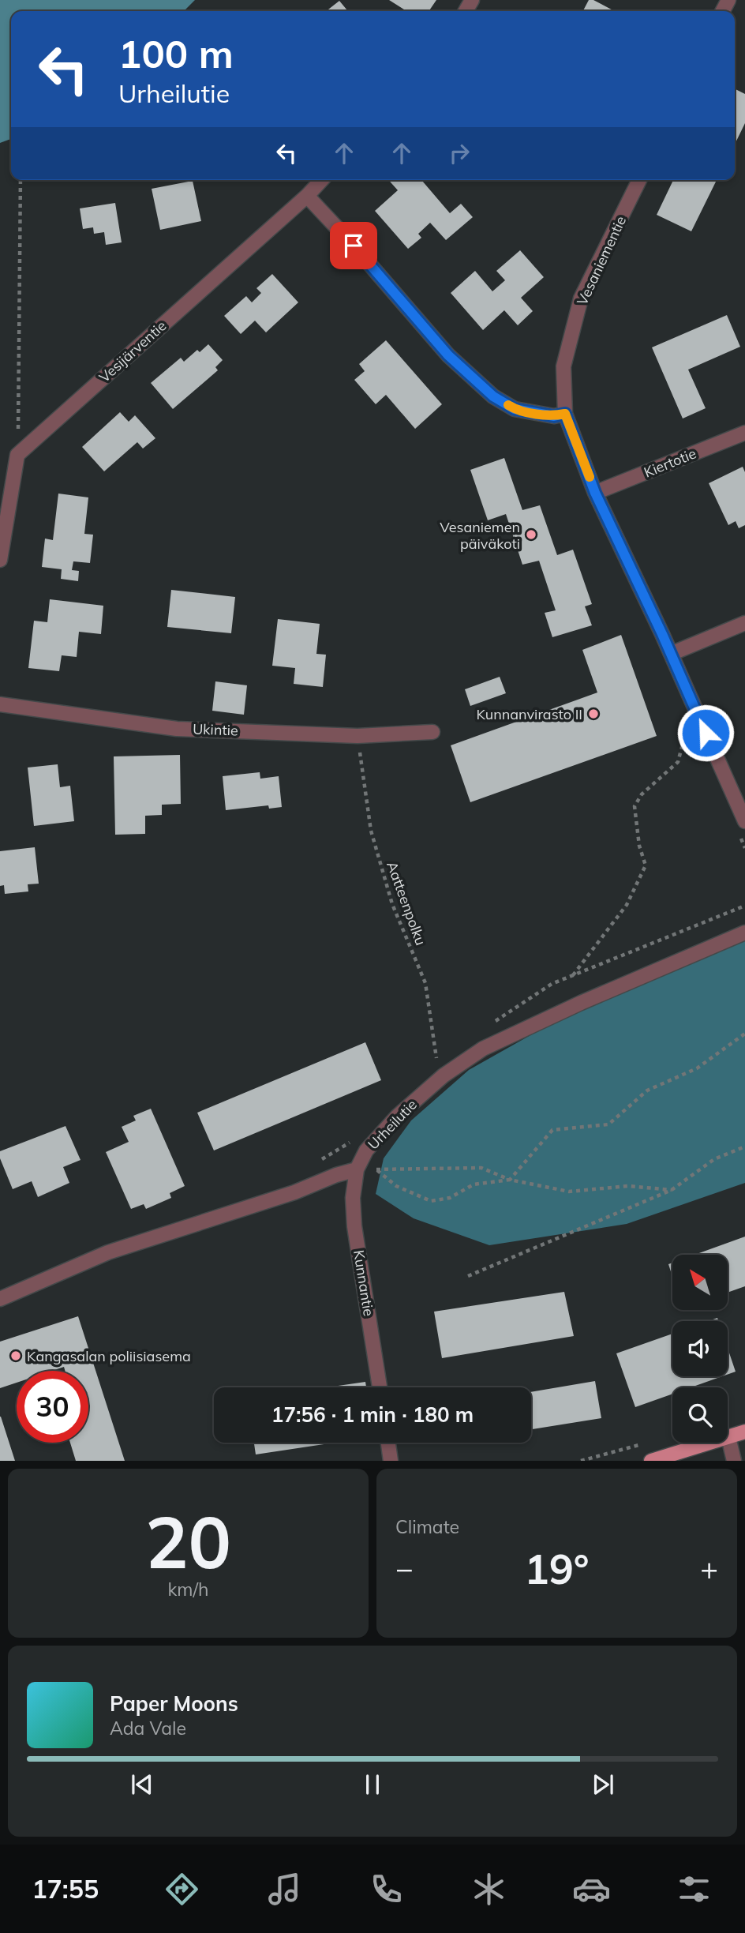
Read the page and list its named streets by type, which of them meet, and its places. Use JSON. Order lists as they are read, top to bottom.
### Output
{
  "streets": {
    "street": [
      "Vesaniementie",
      "Vesijärventie",
      "Kiertotie",
      "Ukintie",
      "Urheilutie",
      "Kunnantie"
    ],
    "path": ["Aatteenpolku"]
  },
  "crossings": [
    ["Ukintie", "Aatteenpolku"],
    ["Aatteenpolku", "Urheilutie"],
    ["Urheilutie", "Kunnantie"]
  ],
  "places": ["Vesaniemen päiväkoti", "Kunnanvirasto II", "Kangasalan poliisiasema"],
  "north": "top left",
  "page": {
    "turn": ["100 m", "Urheilutie"],
    "limit": "30",
    "trip": "17:56 · 1 min · 180 m",
    "tile": [
      ["20", "km/h"],
      "Climate"
    ],
    "heat": ["−", "19°", "+"],
    "song": ["Paper Moons", "Ada Vale"],
    "tabs": "17:55"
  }
}
